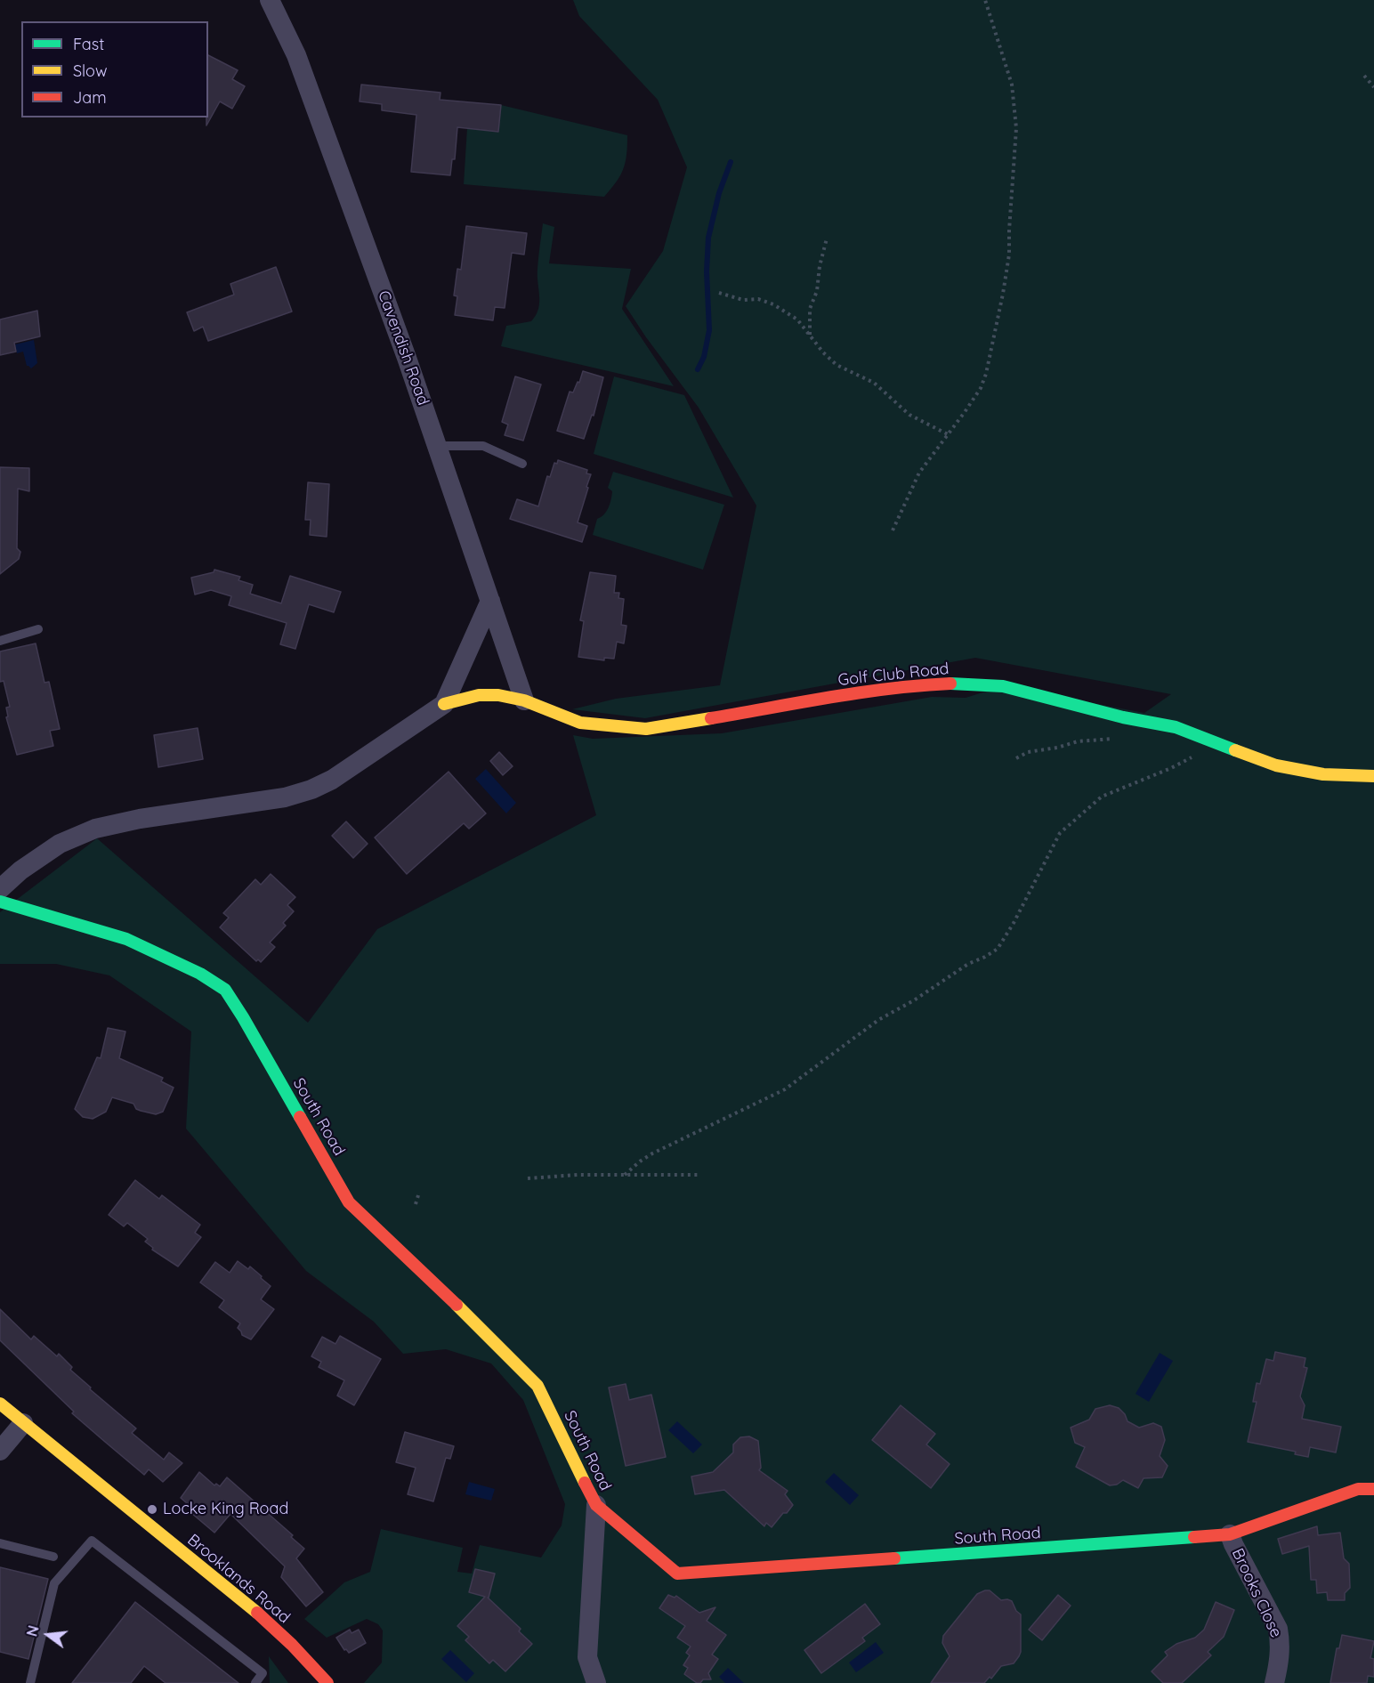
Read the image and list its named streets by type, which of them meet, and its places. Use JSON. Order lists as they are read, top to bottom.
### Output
{
  "streets": {
    "street": [
      "Cavendish Road",
      "Golf Club Road",
      "South Road",
      "Brooklands Road",
      "Brooks Close"
    ]
  },
  "crossings": [
    ["Cavendish Road", "Golf Club Road"],
    ["South Road", "Brooks Close"]
  ],
  "places": ["Locke King Road"],
  "legend": ["Fast", "Slow", "Jam"],
  "north": "left"
}
